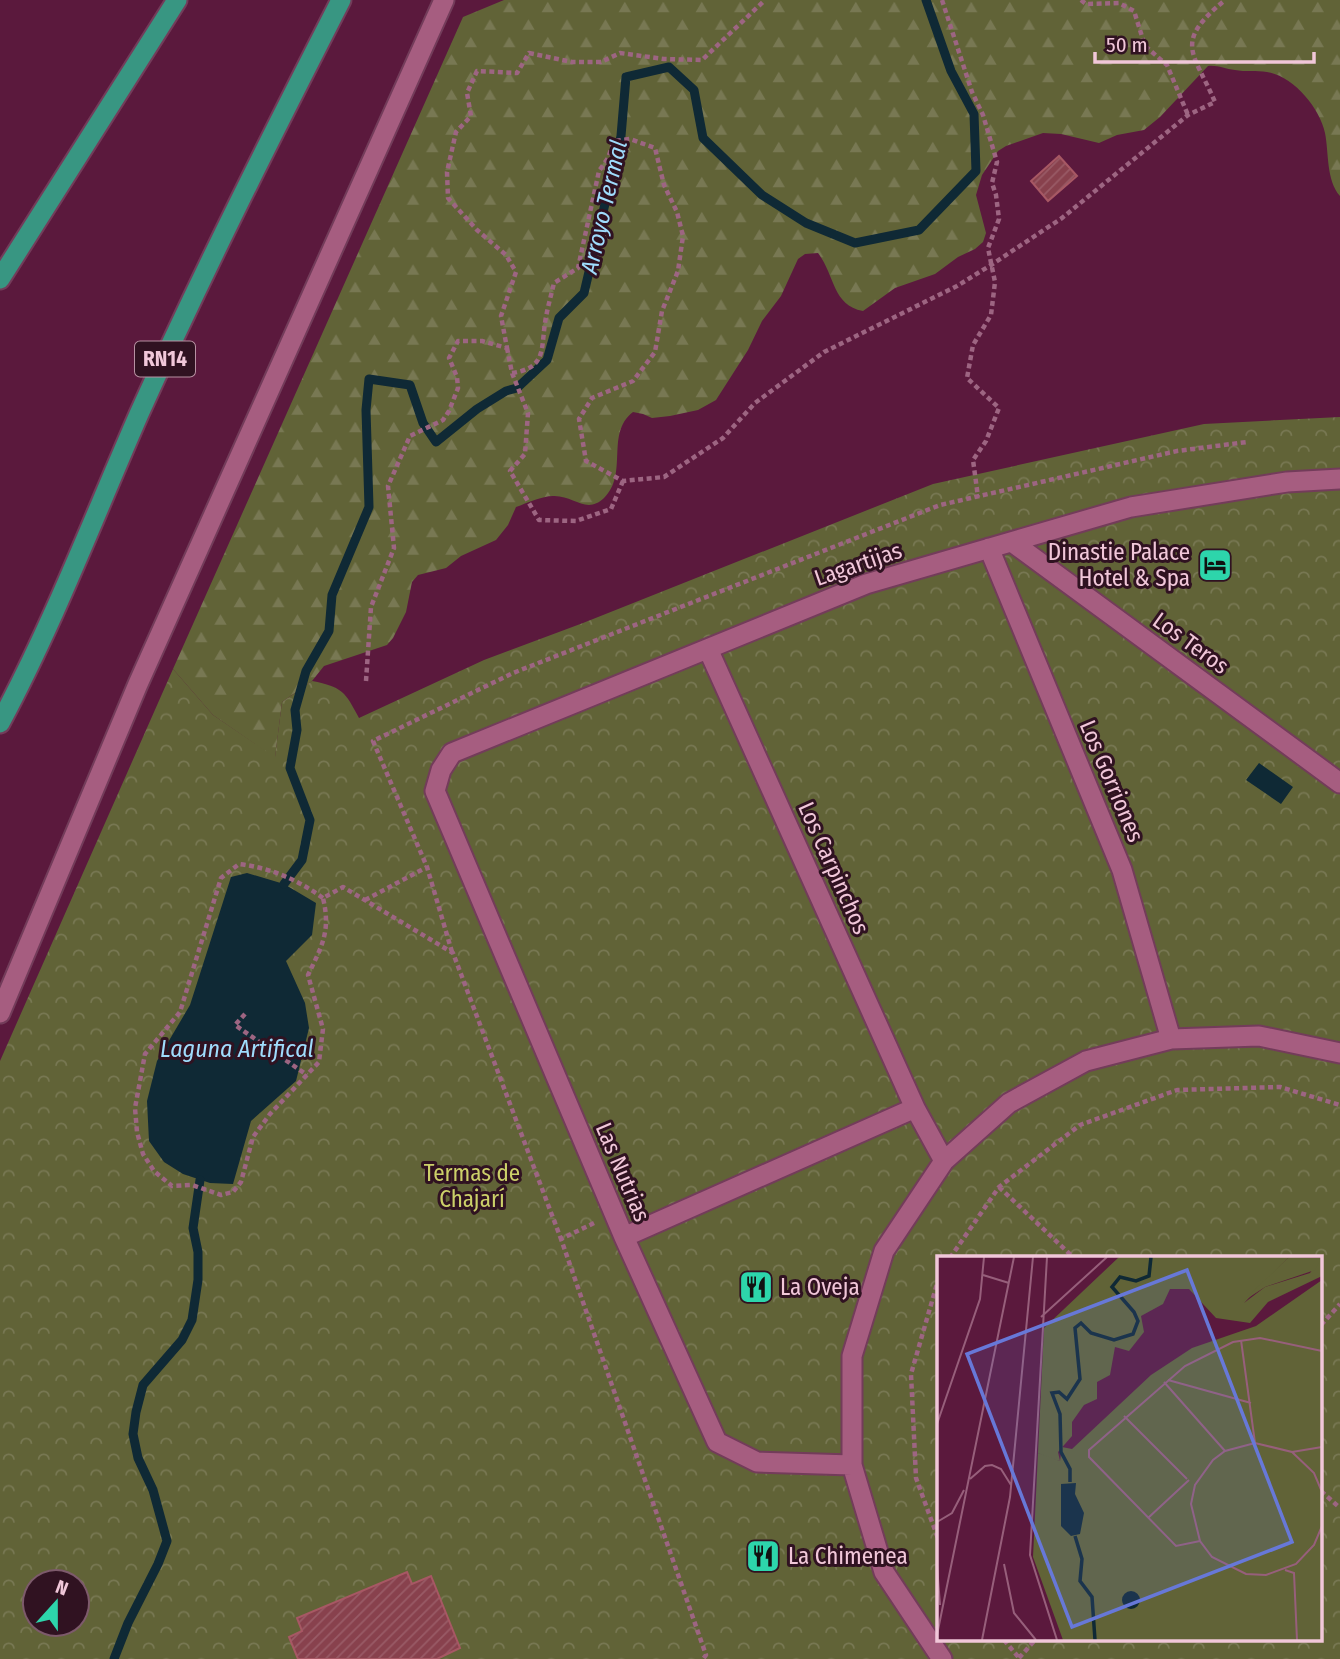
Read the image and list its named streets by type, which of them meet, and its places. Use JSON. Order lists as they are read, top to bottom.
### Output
{
  "streets": {
    "highway": ["RN14"],
    "street": [
      "Lagartijas",
      "Los Teros",
      "Los Gorriones",
      "Los Carpinchos",
      "Las Nutrias"
    ]
  },
  "crossings": [
    ["Lagartijas", "Los Teros"],
    ["Lagartijas", "Los Gorriones"],
    ["Lagartijas", "Los Carpinchos"],
    ["Lagartijas", "Las Nutrias"]
  ],
  "water": ["Arroyo Termal", "Laguna Artifical"],
  "parks": ["Termas de Chajarí"],
  "places": {
    "hotel": ["Dinastie Palace Hotel & Spa"],
    "restaurant": ["La Oveja", "La Chimenea"]
  },
  "scale_bar": "50 m",
  "north": "top"
}
